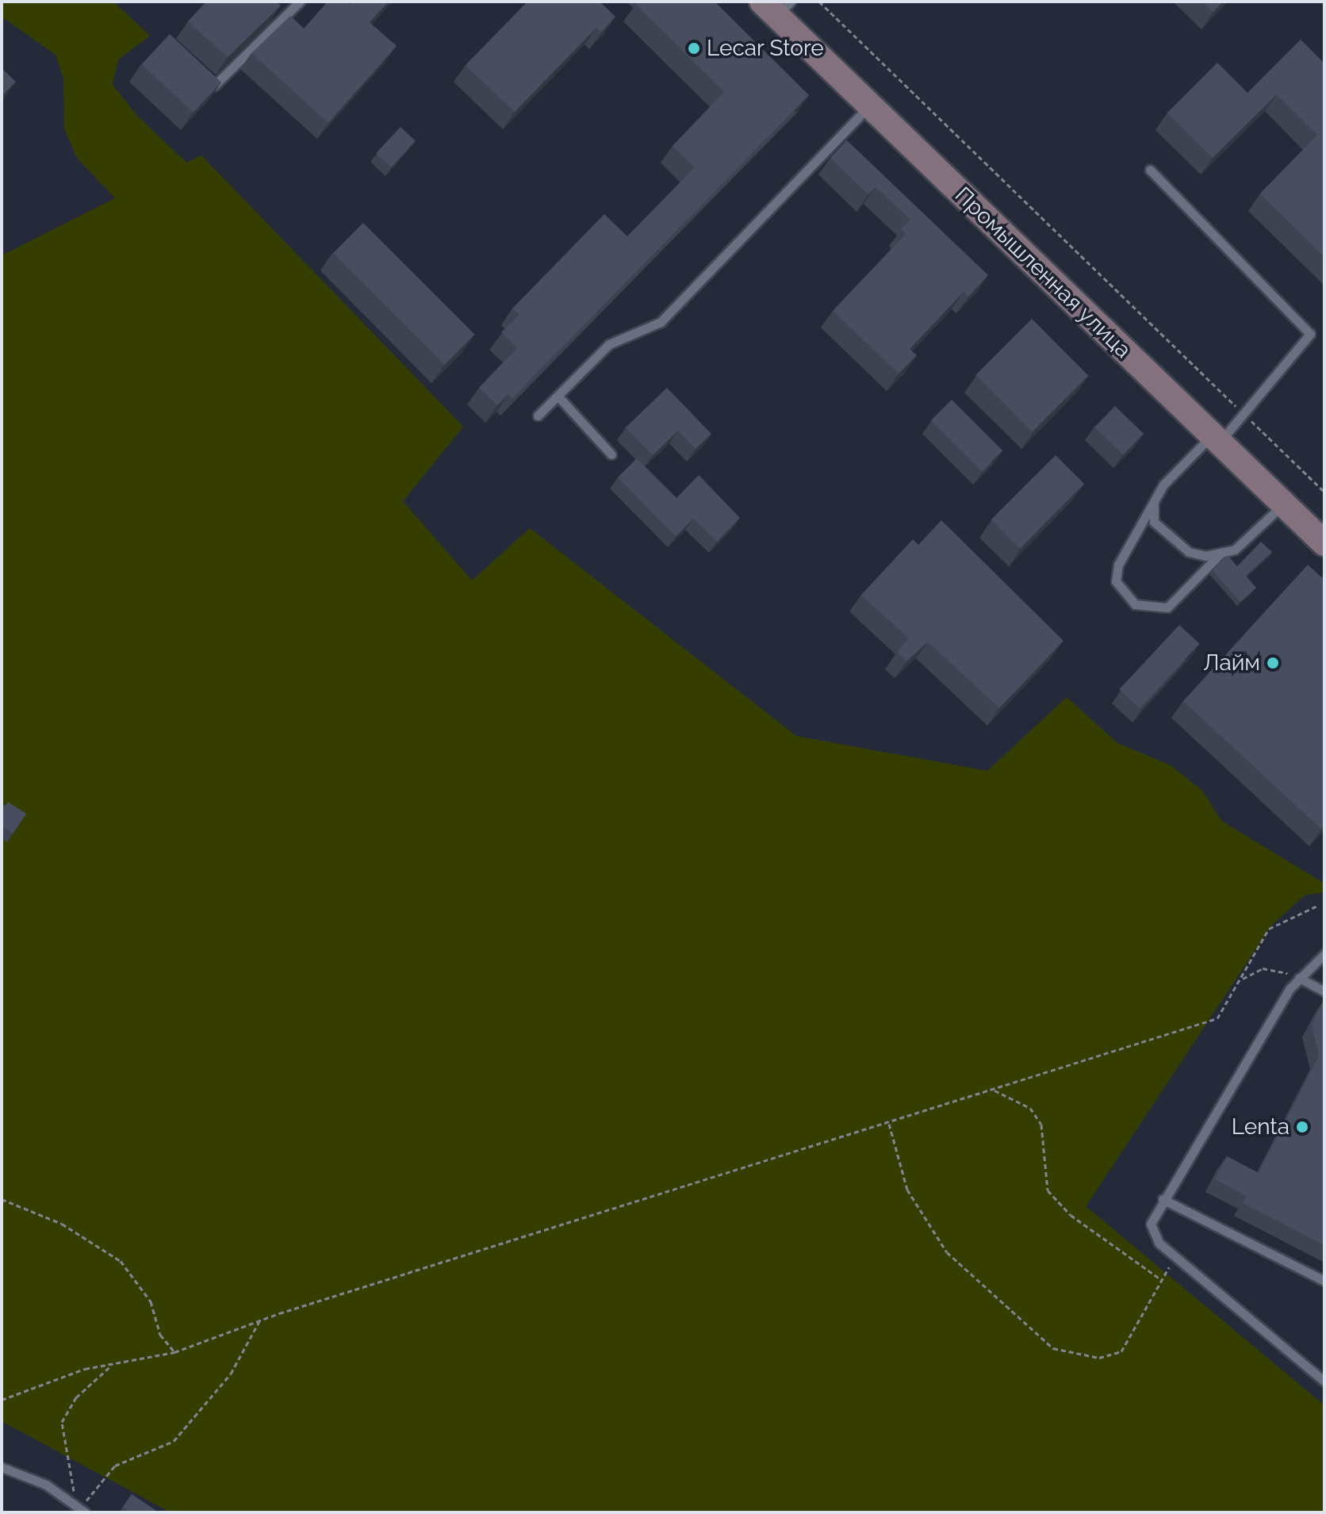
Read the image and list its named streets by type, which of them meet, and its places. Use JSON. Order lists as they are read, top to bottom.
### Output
{
  "streets": {
    "main road": ["Промышленная улица"]
  },
  "places": ["Lecar Store", "Лайм", "Lenta"]
}
